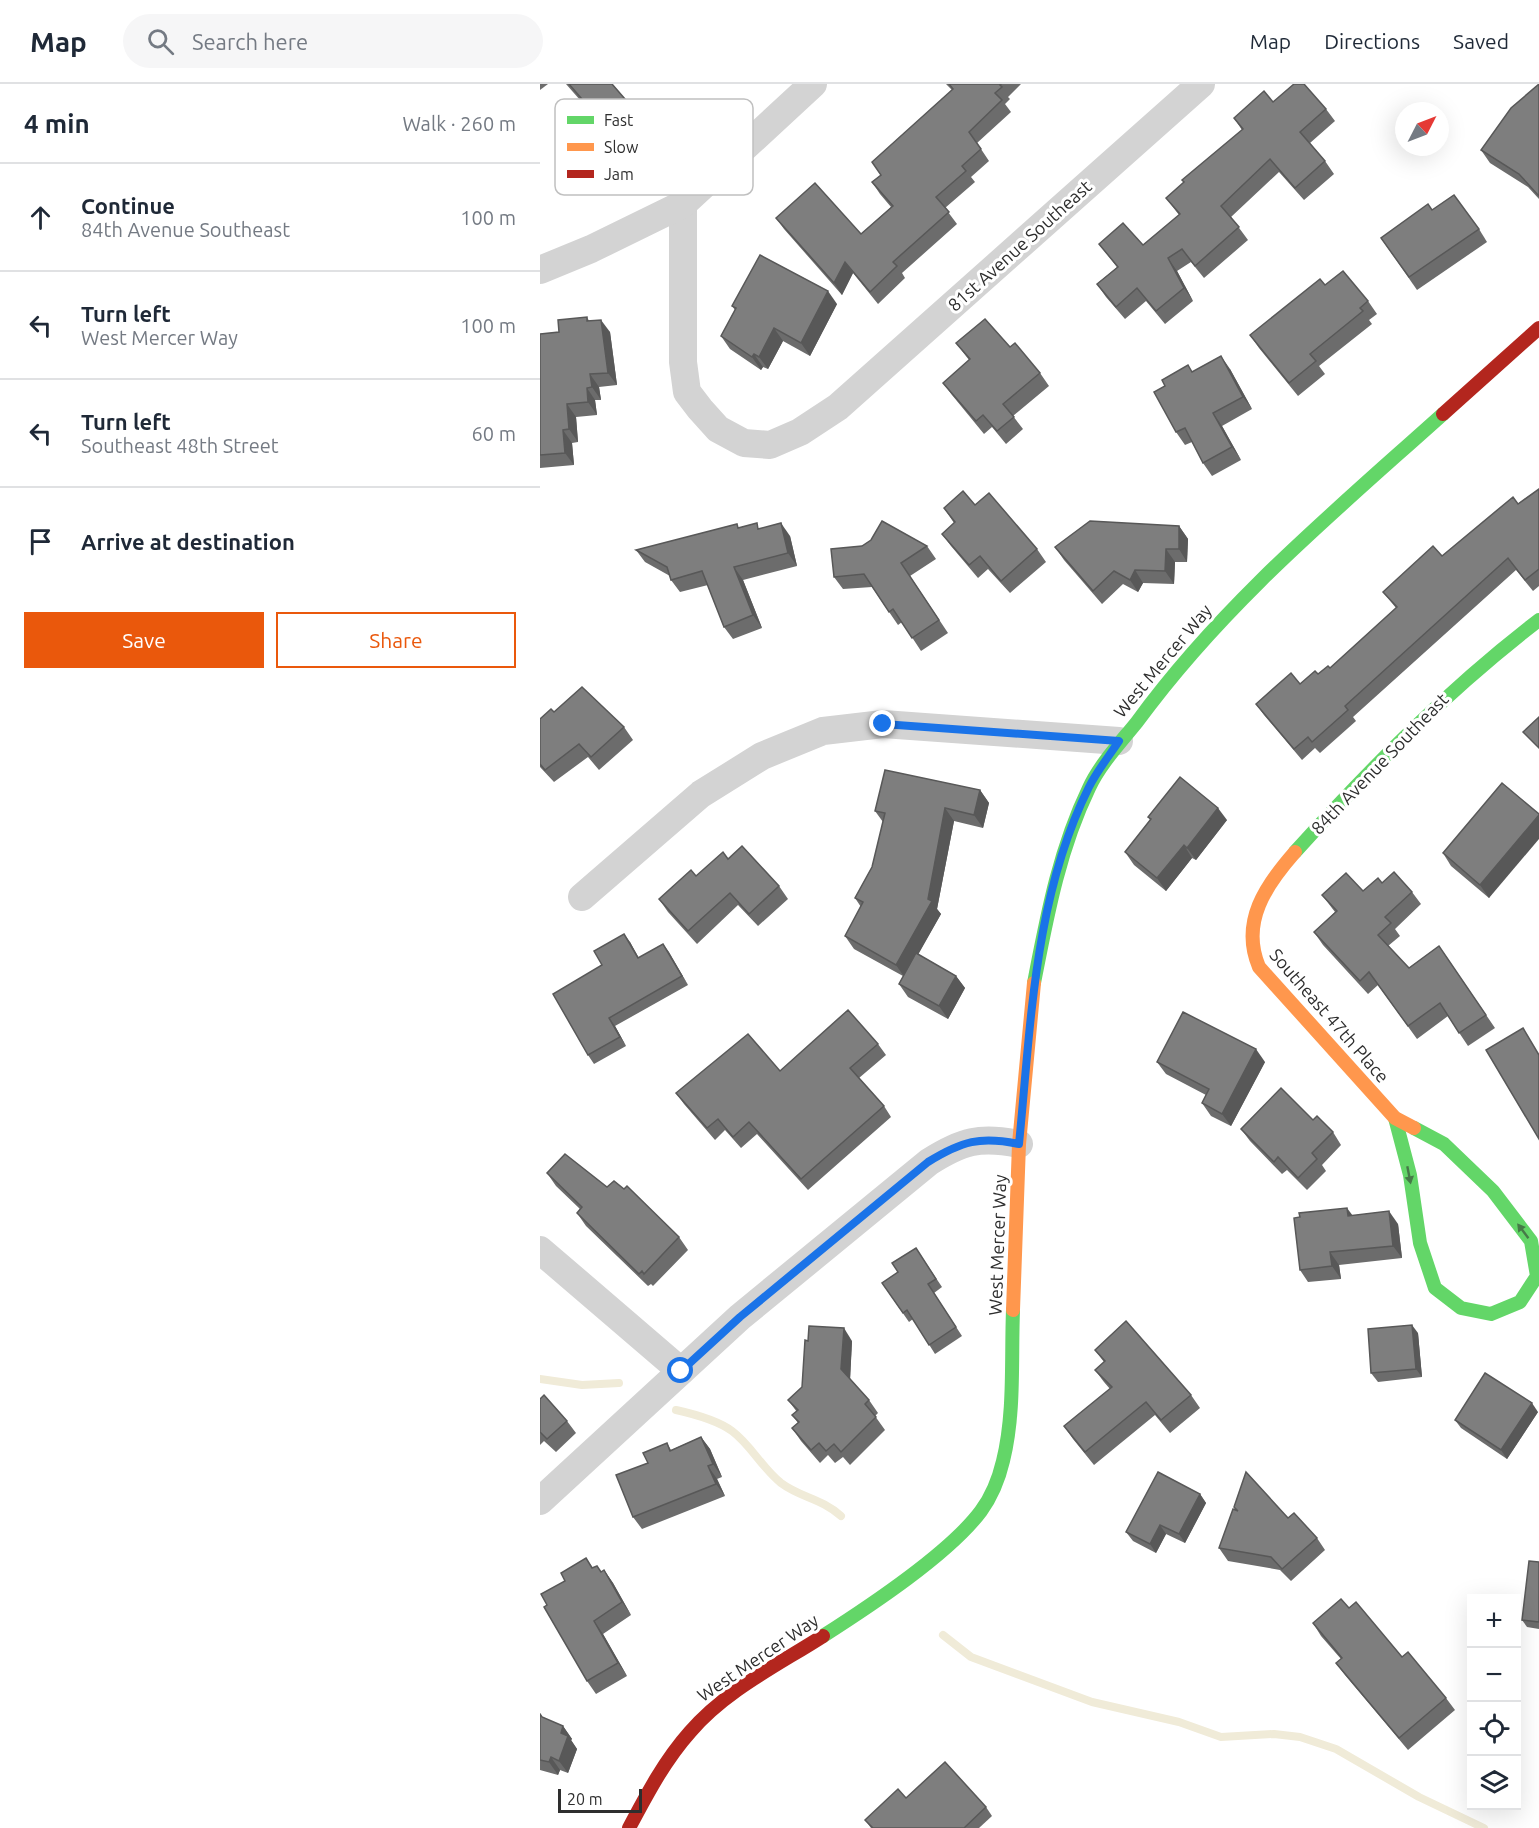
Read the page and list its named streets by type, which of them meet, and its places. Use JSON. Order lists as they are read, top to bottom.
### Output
{
  "streets": {
    "street": [
      "81st Avenue Southeast",
      "West Mercer Way",
      "84th Avenue Southeast",
      "Southeast 47th Place"
    ]
  },
  "crossings": [
    ["84th Avenue Southeast", "Southeast 47th Place"]
  ],
  "legend": ["Fast", "Slow", "Jam"],
  "scale_bar": "20 m",
  "north": "top right",
  "page": {
    "header": "Map",
    "search": "Search here",
    "nav": ["Map", "Directions", "Saved"],
    "heading": ["4 min", "Walk · 260 m"],
    "list": [
      ["Continue", "84th Avenue Southeast", "100 m"],
      ["Turn left", "West Mercer Way", "100 m"],
      ["Turn left", "Southeast 48th Street", "60 m"],
      "Arrive at destination"
    ],
    "buttons": ["Save", "Share"],
    "map_buttons": ["+", "−"],
    "scale": "20 m"
  }
}
